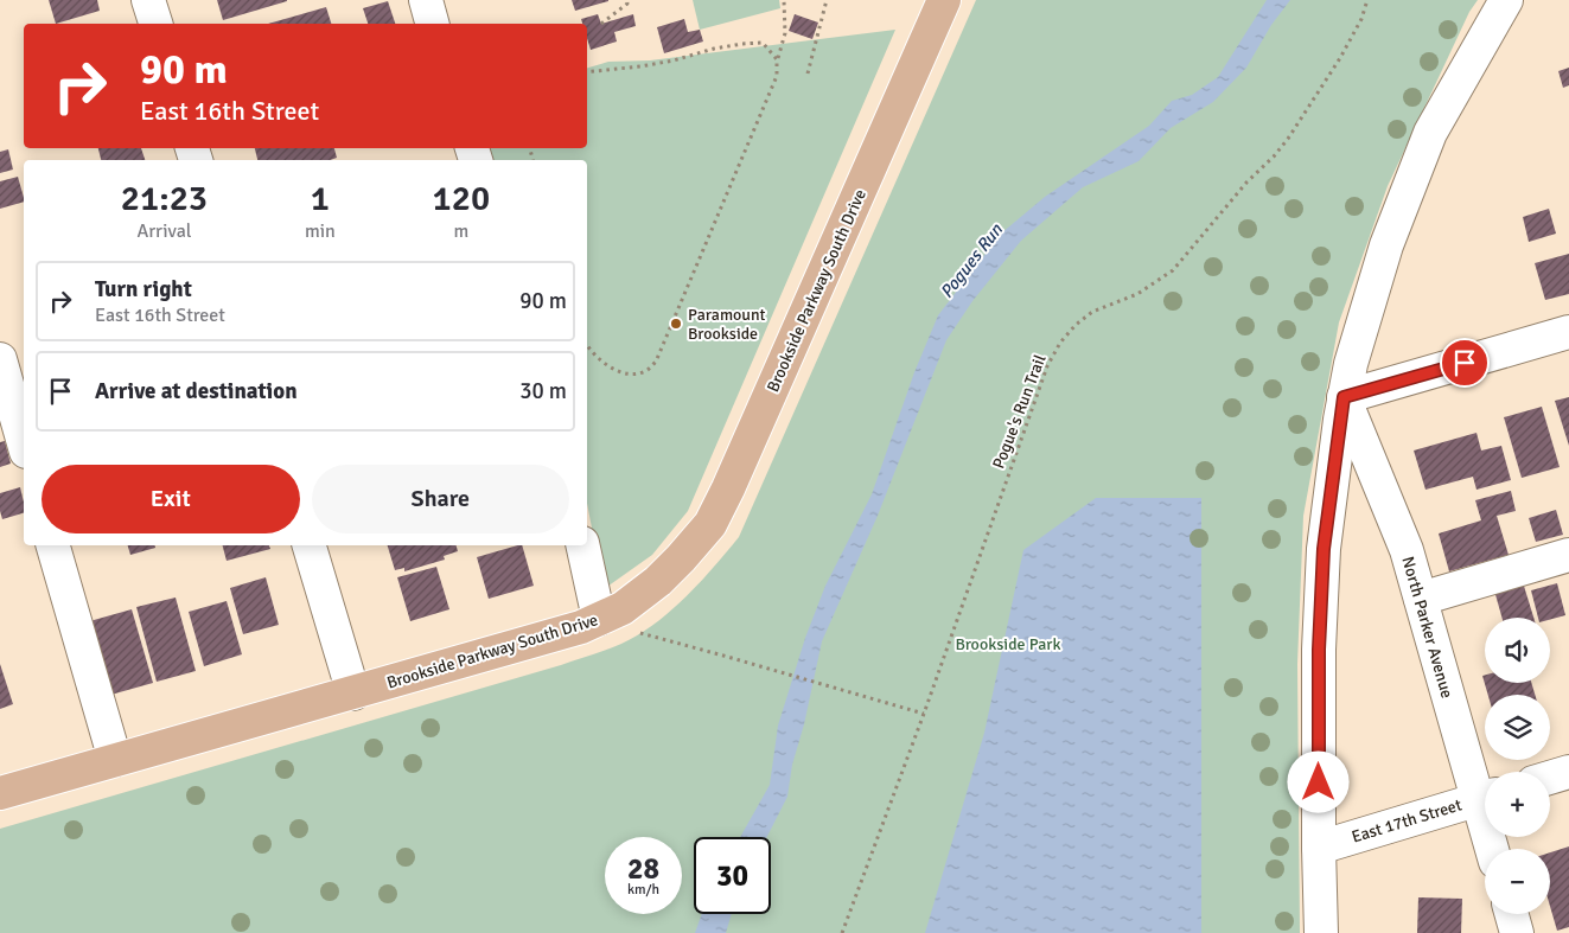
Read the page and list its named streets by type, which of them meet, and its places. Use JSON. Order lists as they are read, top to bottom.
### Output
{
  "streets": {
    "main road": ["Brookside Parkway South Drive"],
    "street": ["North Parker Avenue", "East 17th Street"],
    "path": ["Pogue's Run Trail"]
  },
  "water": ["Pogues Run"],
  "parks": ["Brookside Park"],
  "places": ["Paramount Brookside"],
  "page": {
    "turn": ["90 m", "East 16th Street"],
    "eta": [
      "21:23",
      "Arrival",
      "1",
      "min",
      "120",
      "m"
    ],
    "list": [
      {
        "name": "Turn right",
        "note": "East 16th Street",
        "value": "90 m"
      },
      {
        "name": "Arrive at destination",
        "value": "30 m"
      }
    ],
    "buttons": ["Exit", "Share"],
    "map_buttons": ["+", "−"],
    "speed": "28 km/h",
    "limit": "30"
  }
}
